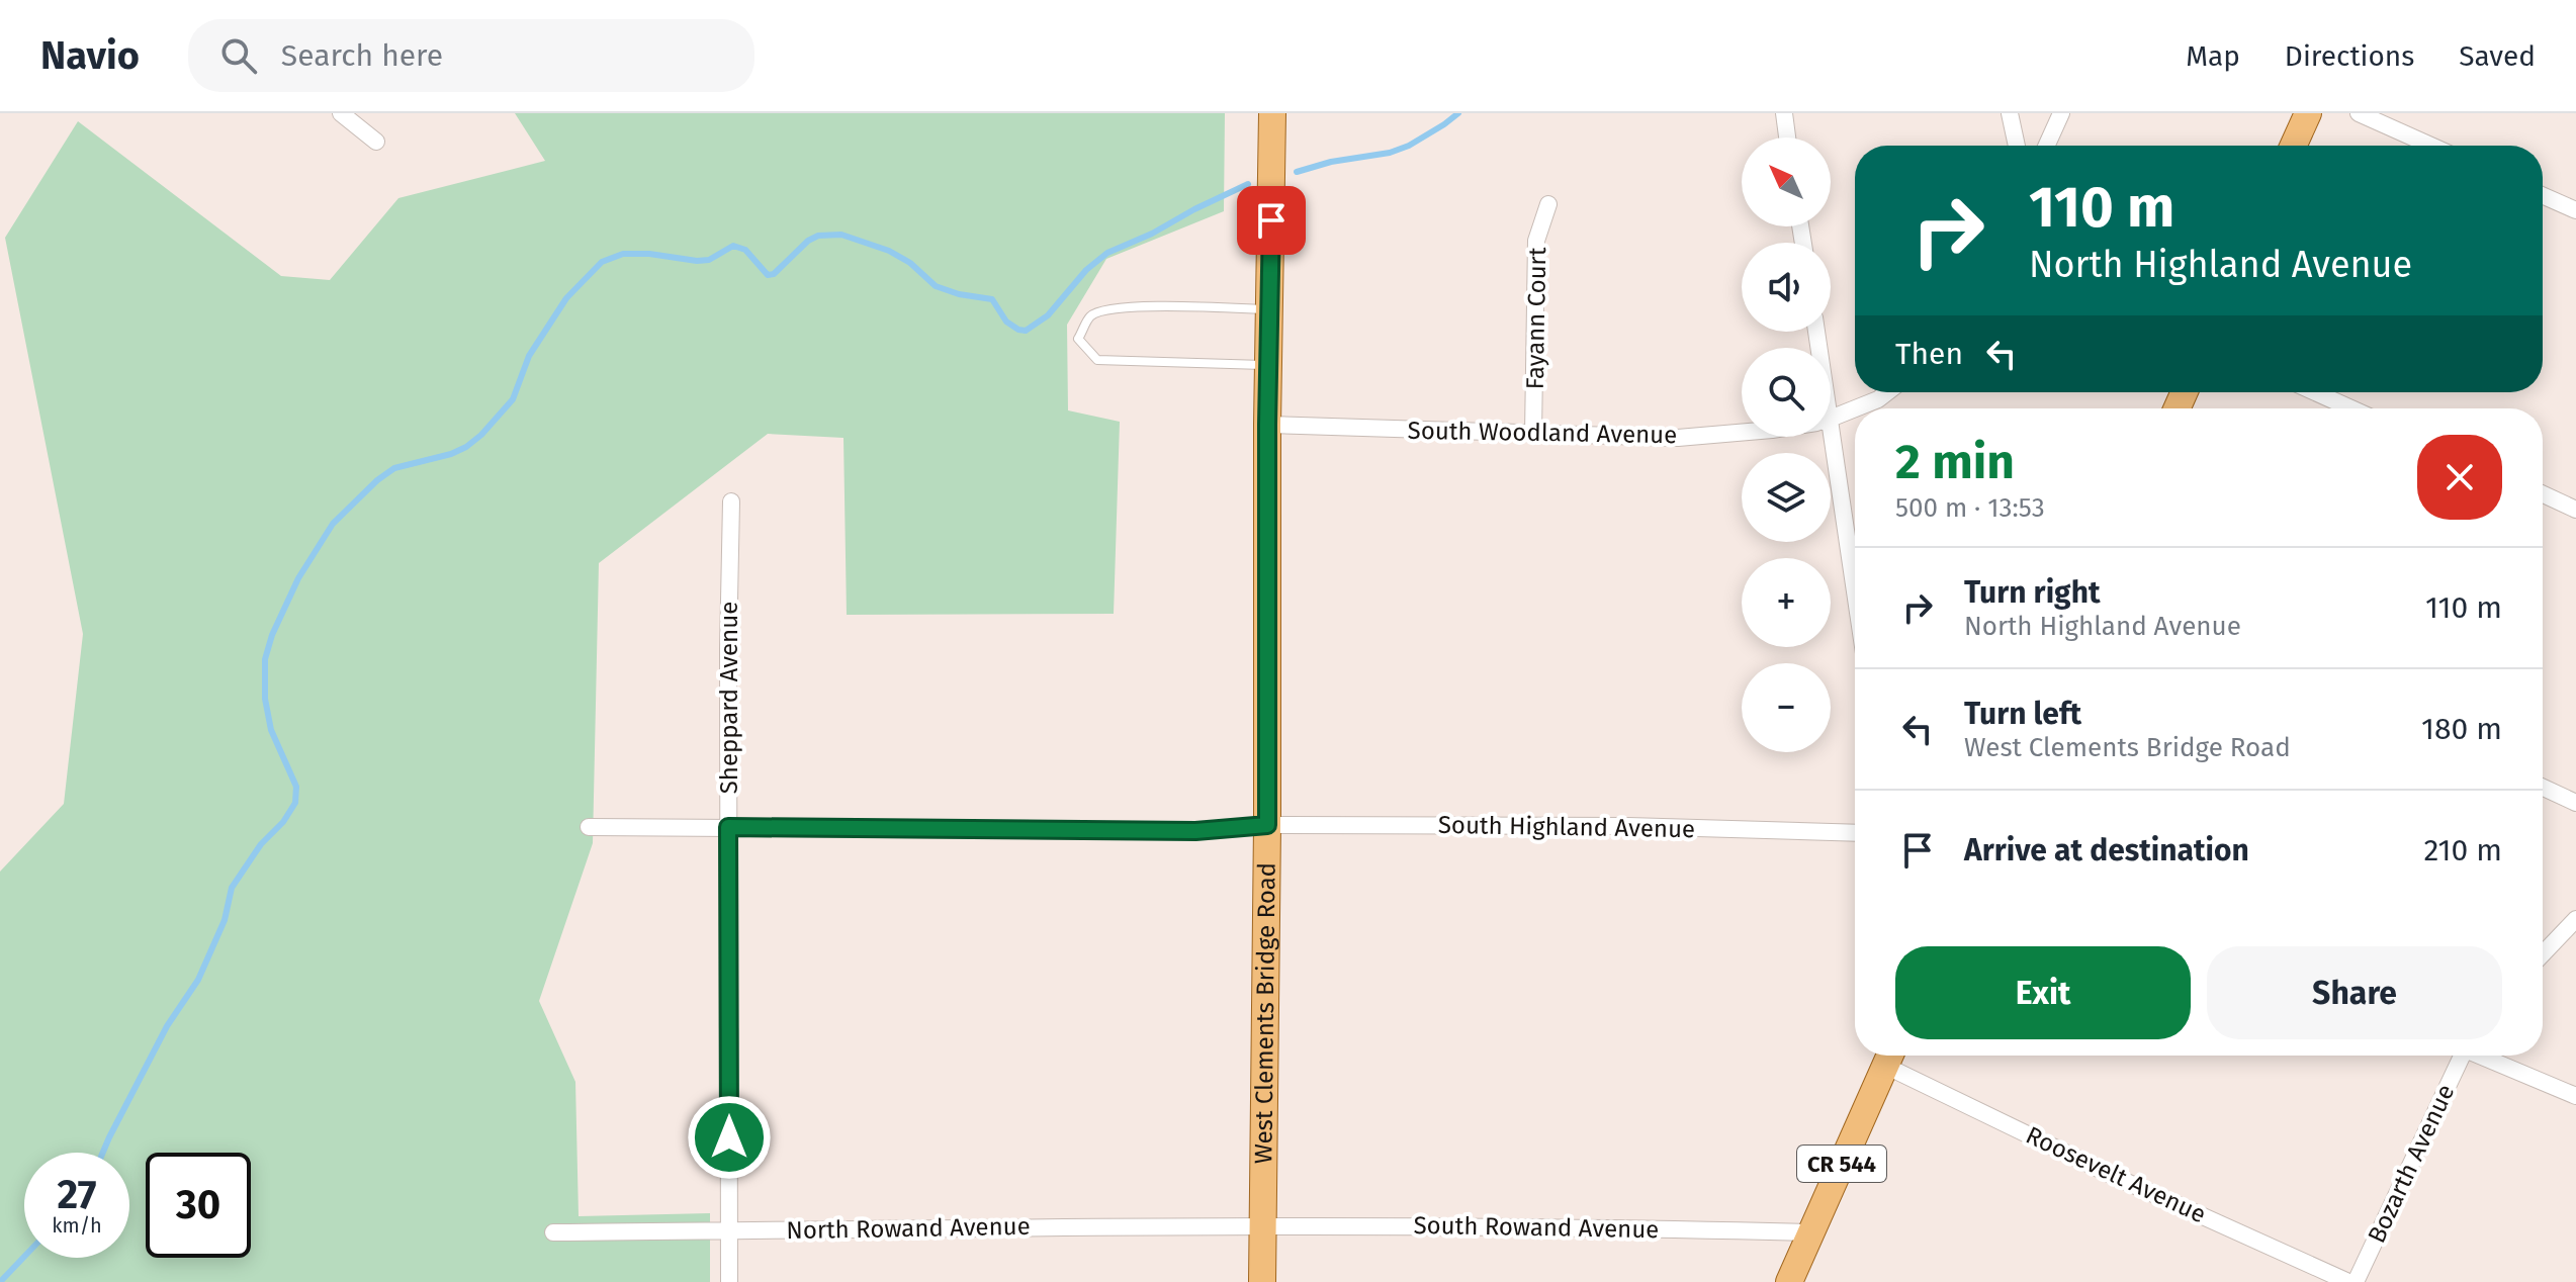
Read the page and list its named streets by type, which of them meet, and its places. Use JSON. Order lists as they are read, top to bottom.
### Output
{
  "streets": {
    "main road": ["West Clements Bridge Road", "CR 544"],
    "street": [
      "Fayann Court",
      "South Woodland Avenue",
      "Sheppard Avenue",
      "South Highland Avenue",
      "Bozarth Avenue",
      "Roosevelt Avenue",
      "South Rowand Avenue",
      "North Rowand Avenue"
    ]
  },
  "crossings": [
    ["Fayann Court", "South Woodland Avenue"],
    ["South Woodland Avenue", "West Clements Bridge Road"],
    ["Sheppard Avenue", "South Highland Avenue"],
    ["Sheppard Avenue", "North Rowand Avenue"],
    ["South Highland Avenue", "West Clements Bridge Road"],
    ["West Clements Bridge Road", "South Rowand Avenue"],
    ["West Clements Bridge Road", "North Rowand Avenue"],
    ["CR 544", "Roosevelt Avenue"],
    ["CR 544", "South Rowand Avenue"],
    ["South Rowand Avenue", "North Rowand Avenue"]
  ],
  "north": "top left",
  "page": {
    "header": "Navio",
    "search": "Search here",
    "nav": ["Map", "Directions", "Saved"],
    "map_buttons": ["+", "−"],
    "turn": ["110 m", "North Highland Avenue"],
    "then": "Then",
    "heading": ["2 min", "500 m · 13:53"],
    "list": [
      {
        "name": "Turn right",
        "note": "North Highland Avenue",
        "value": "110 m"
      },
      {
        "name": "Turn left",
        "note": "West Clements Bridge Road",
        "value": "180 m"
      },
      {
        "name": "Arrive at destination",
        "value": "210 m"
      }
    ],
    "buttons": ["Exit", "Share"],
    "speed": "27 km/h",
    "limit": "30"
  }
}
